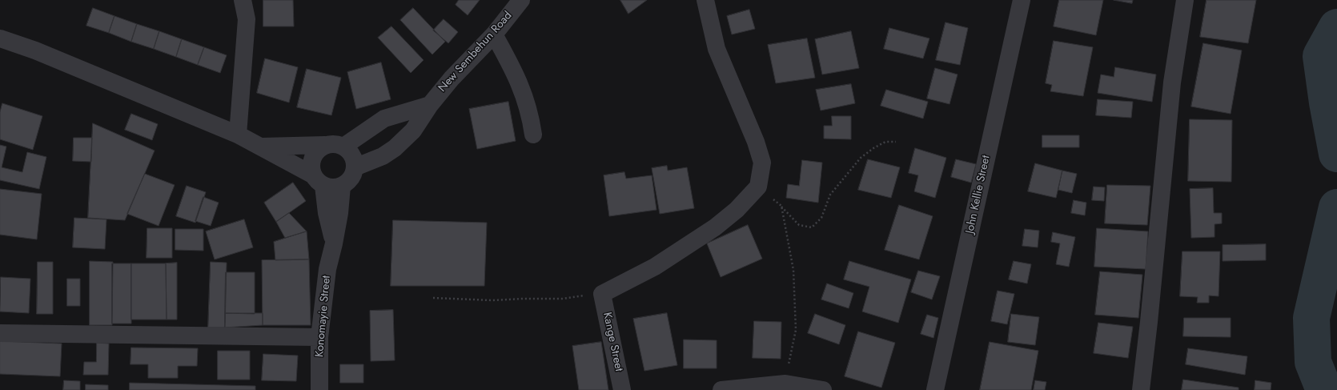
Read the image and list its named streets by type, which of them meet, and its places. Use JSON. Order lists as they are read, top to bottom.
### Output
{
  "streets": {
    "street": [
      "New Sembehun Road",
      "John Kellie Street",
      "Konomayie Street",
      "Kange Street"
    ]
  },
  "crossings": [
    ["New Sembehun Road", "Konomayie Street"]
  ]
}
